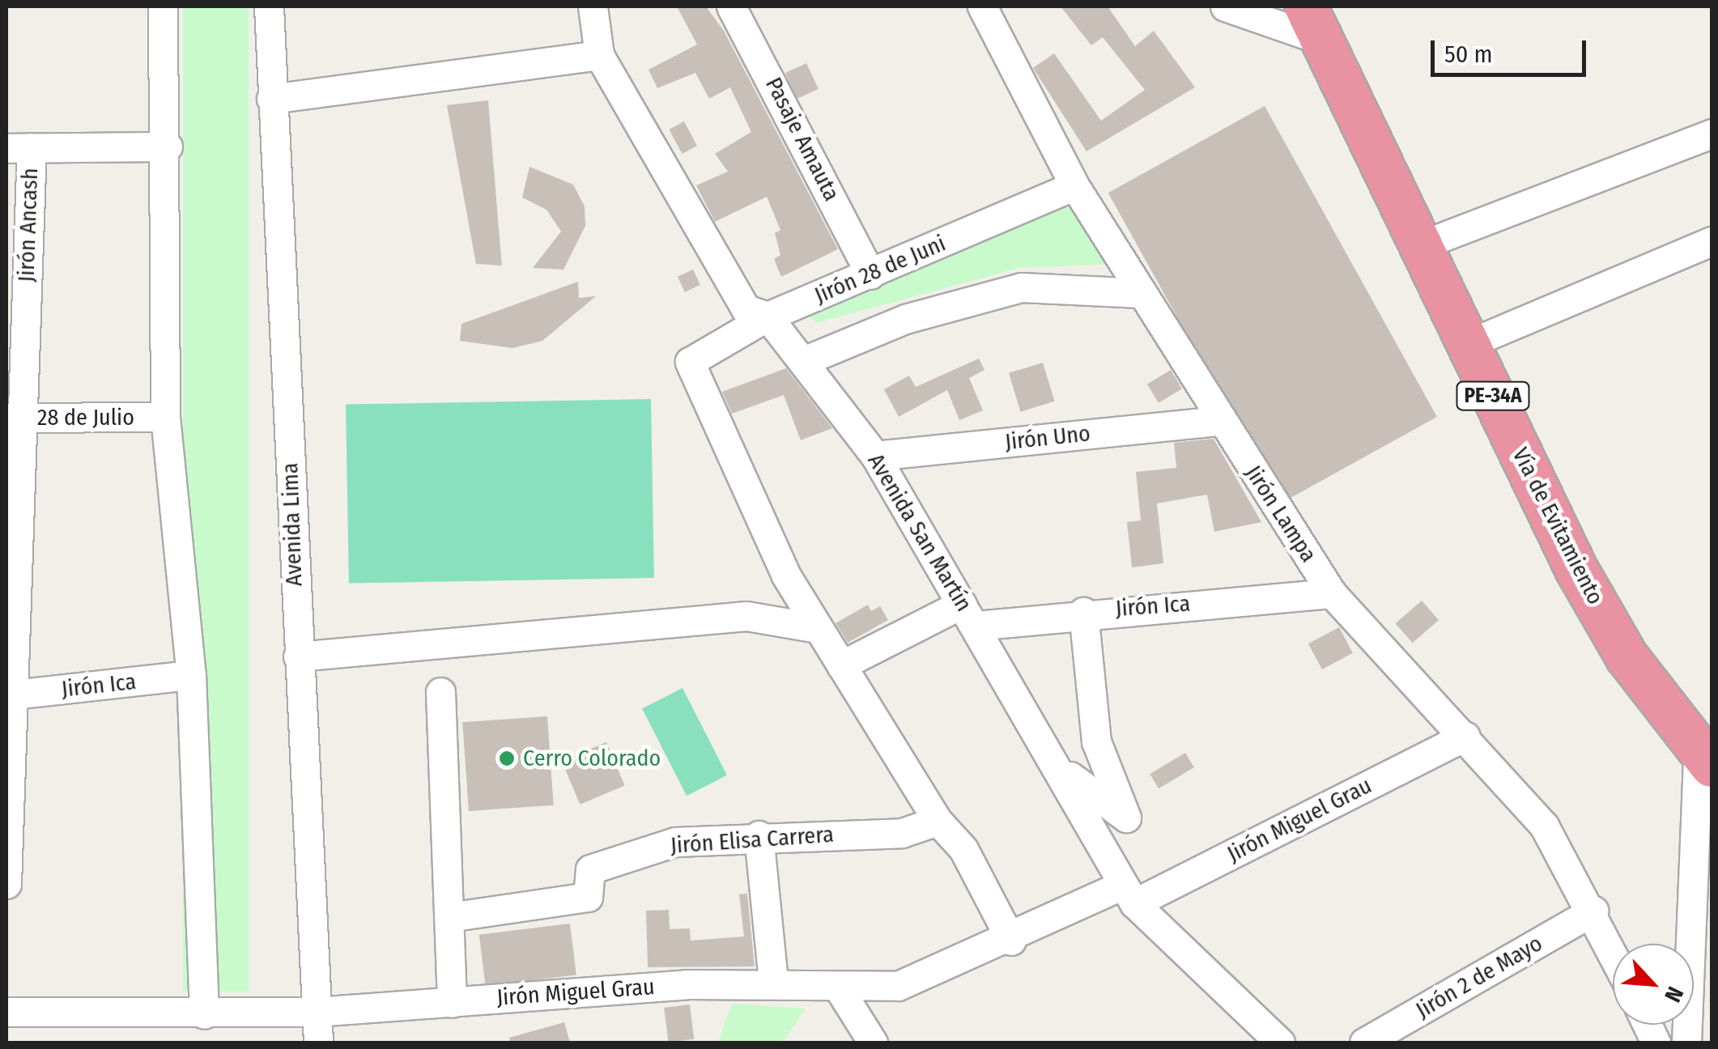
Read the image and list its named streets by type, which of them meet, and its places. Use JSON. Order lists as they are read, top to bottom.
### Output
{
  "streets": {
    "highway": ["PE-34A", "Vía de Evitamiento"],
    "street": [
      "Pasaje Amauta",
      "Jirón Ancash",
      "Jirón 28 de Juni",
      "28 de Julio",
      "Jirón Uno",
      "Jirón Lampa",
      "Avenida Lima",
      "Avenida San Martín",
      "Jirón Ica",
      "Jirón Miguel Grau",
      "Jirón Elisa Carrera",
      "Jirón 2 de Mayo"
    ]
  },
  "crossings": [
    ["Pasaje Amauta", "Jirón 28 de Juni"],
    ["Jirón Ancash", "28 de Julio"],
    ["Jirón Ancash", "Jirón Ica"],
    ["Jirón 28 de Juni", "Jirón Lampa"],
    ["Jirón 28 de Juni", "Avenida San Martín"],
    ["Jirón Uno", "Jirón Lampa"],
    ["Jirón Uno", "Avenida San Martín"],
    ["Jirón Lampa", "Jirón Ica"],
    ["Jirón Lampa", "Jirón Miguel Grau"],
    ["Jirón Lampa", "Jirón 2 de Mayo"],
    ["Avenida Lima", "Jirón Miguel Grau"],
    ["Avenida San Martín", "Jirón Ica"],
    ["Avenida San Martín", "Jirón Miguel Grau"]
  ],
  "places": ["Cerro Colorado"],
  "scale_bar": "50 m",
  "north": "bottom right"
}
